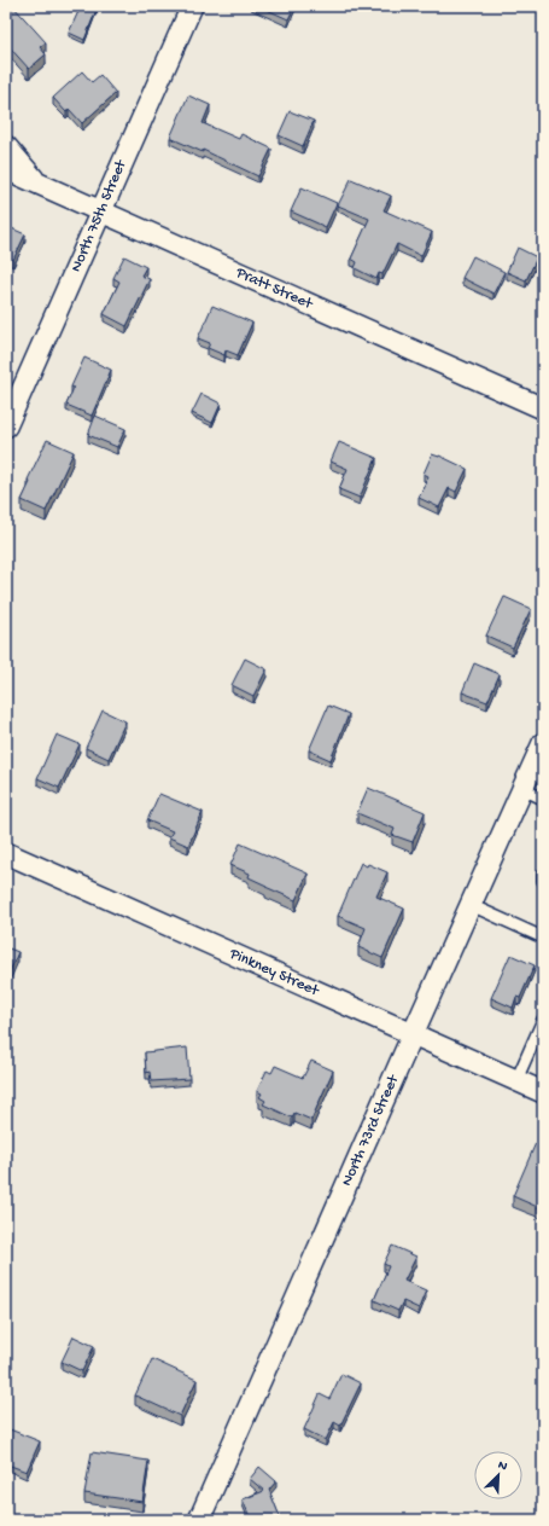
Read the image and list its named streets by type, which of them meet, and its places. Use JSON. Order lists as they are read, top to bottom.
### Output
{
  "streets": {
    "street": [
      "North 75th Street",
      "Pratt Street",
      "Pinkney Street",
      "North 73rd Street"
    ]
  },
  "crossings": [
    ["North 75th Street", "Pratt Street"],
    ["Pinkney Street", "North 73rd Street"]
  ],
  "north": "top right"
}
